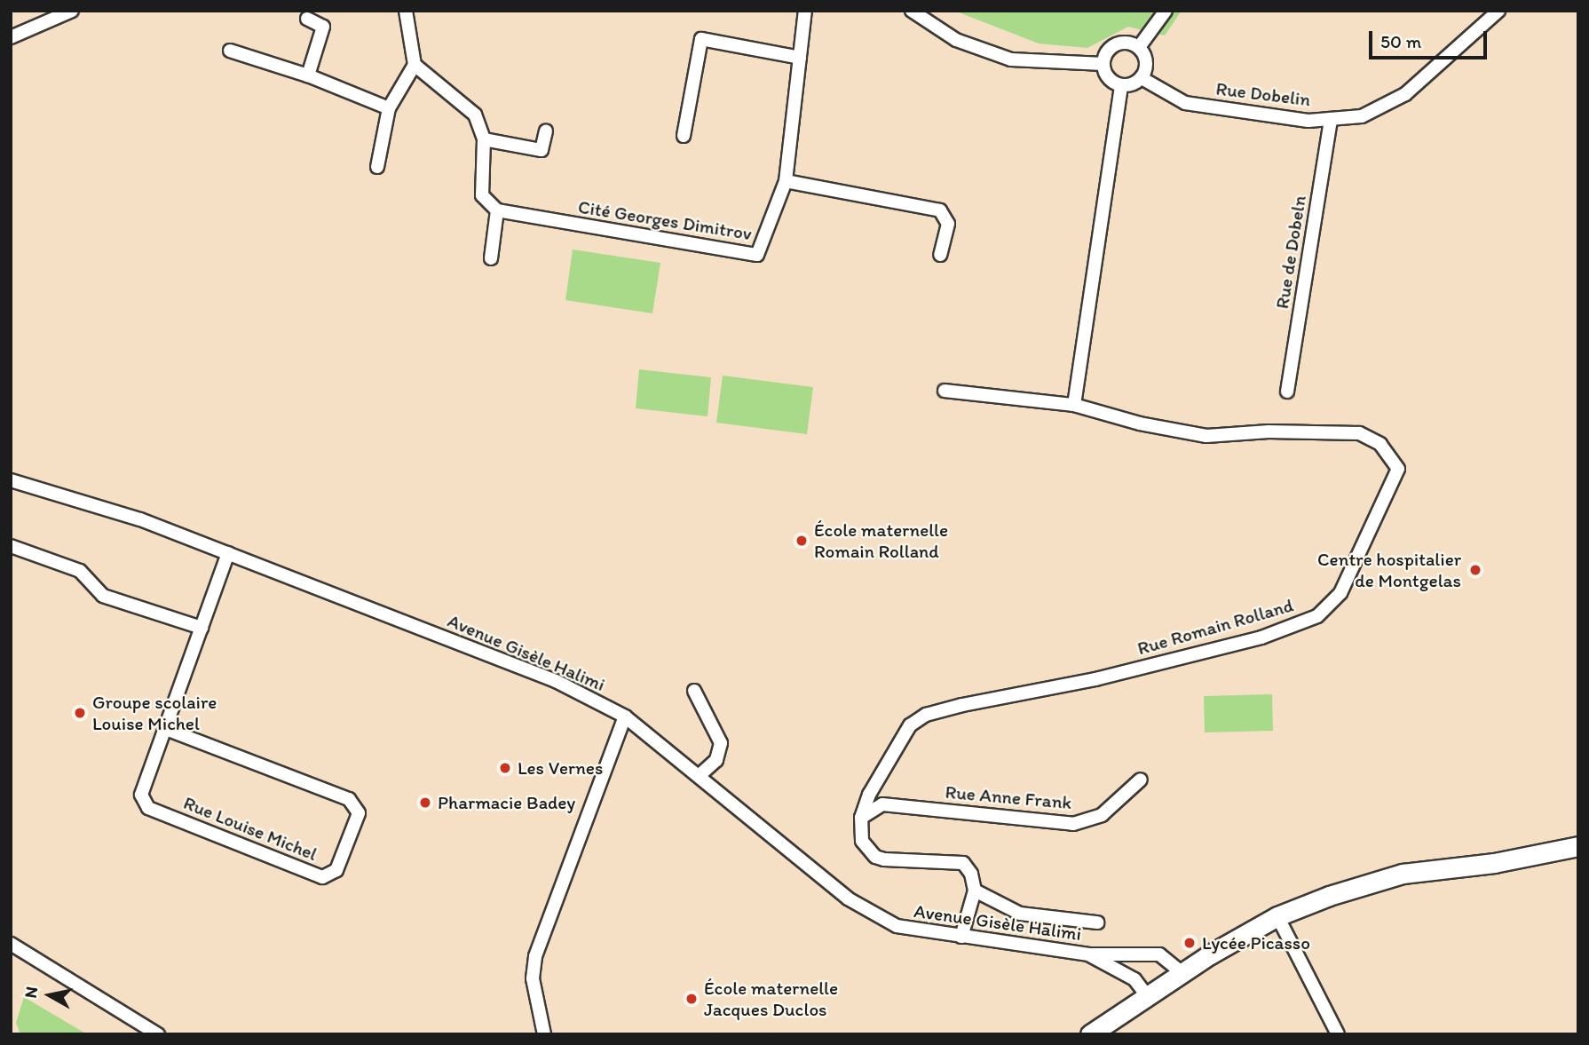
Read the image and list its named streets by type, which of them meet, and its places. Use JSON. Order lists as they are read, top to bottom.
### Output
{
  "streets": {
    "street": [
      "Rue Dobelin",
      "Cité Georges Dimitrov",
      "Rue de Dobeln",
      "Rue Romain Rolland",
      "Avenue Gisèle Halimi",
      "Rue Anne Frank",
      "Rue Louise Michel"
    ]
  },
  "crossings": [
    ["Rue Dobelin", "Rue de Dobeln"],
    ["Rue Romain Rolland", "Rue Anne Frank"],
    ["Avenue Gisèle Halimi", "Rue Louise Michel"]
  ],
  "places": [
    "École maternelle Romain Rolland",
    "Centre hospitalier de Montgelas",
    "Groupe scolaire Louise Michel",
    "Les Vernes",
    "Pharmacie Badey",
    "Lycée Picasso",
    "École maternelle Jacques Duclos"
  ],
  "scale_bar": "50 m",
  "north": "left"
}
